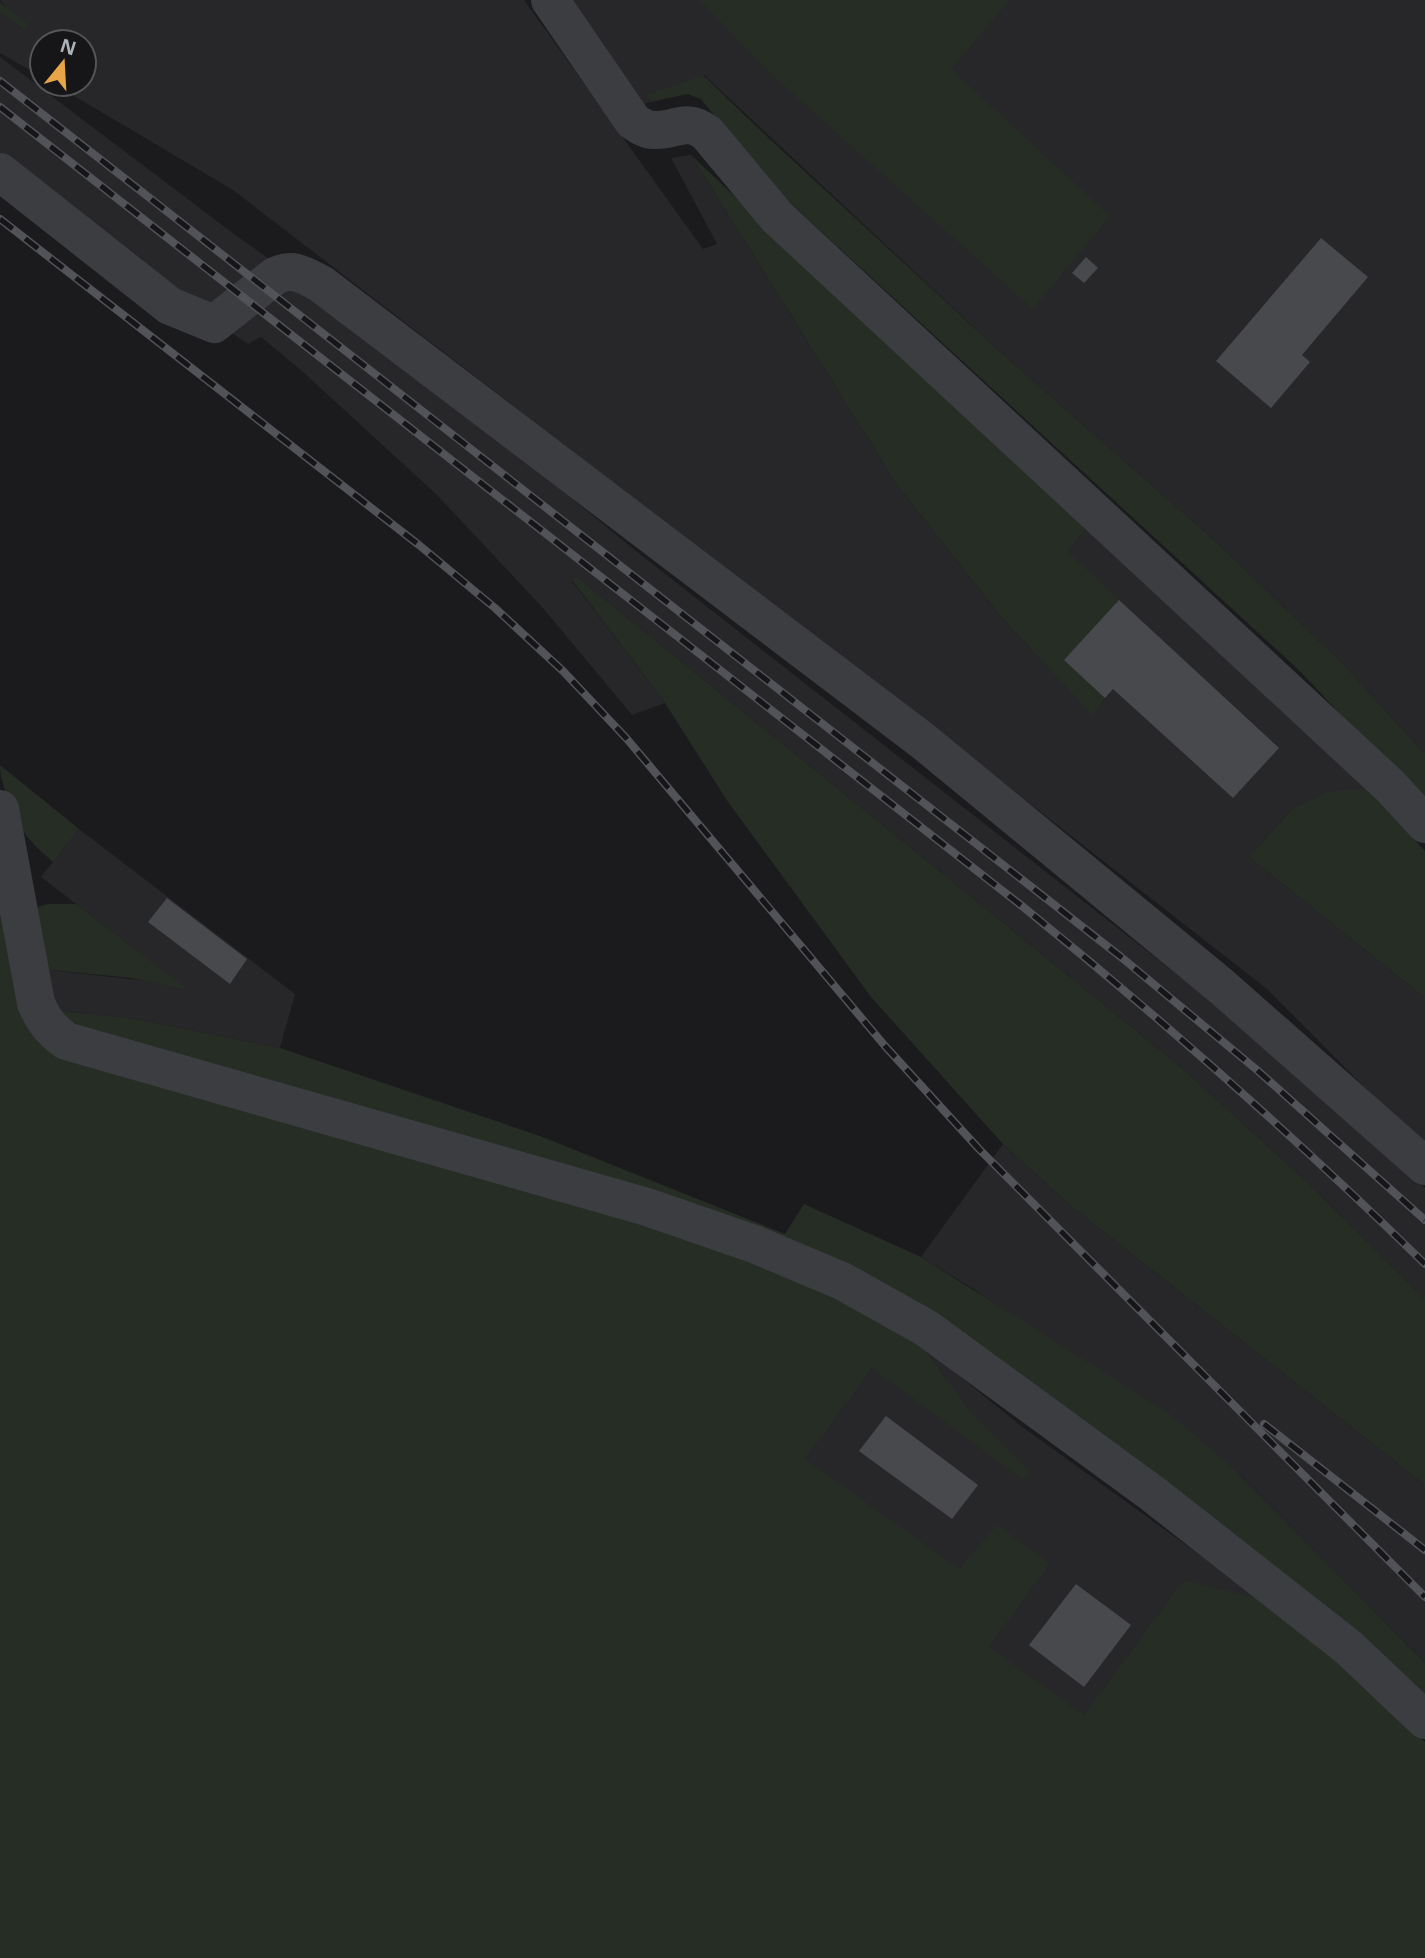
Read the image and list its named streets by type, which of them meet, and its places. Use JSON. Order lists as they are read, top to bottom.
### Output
{
  "north": "top"
}
